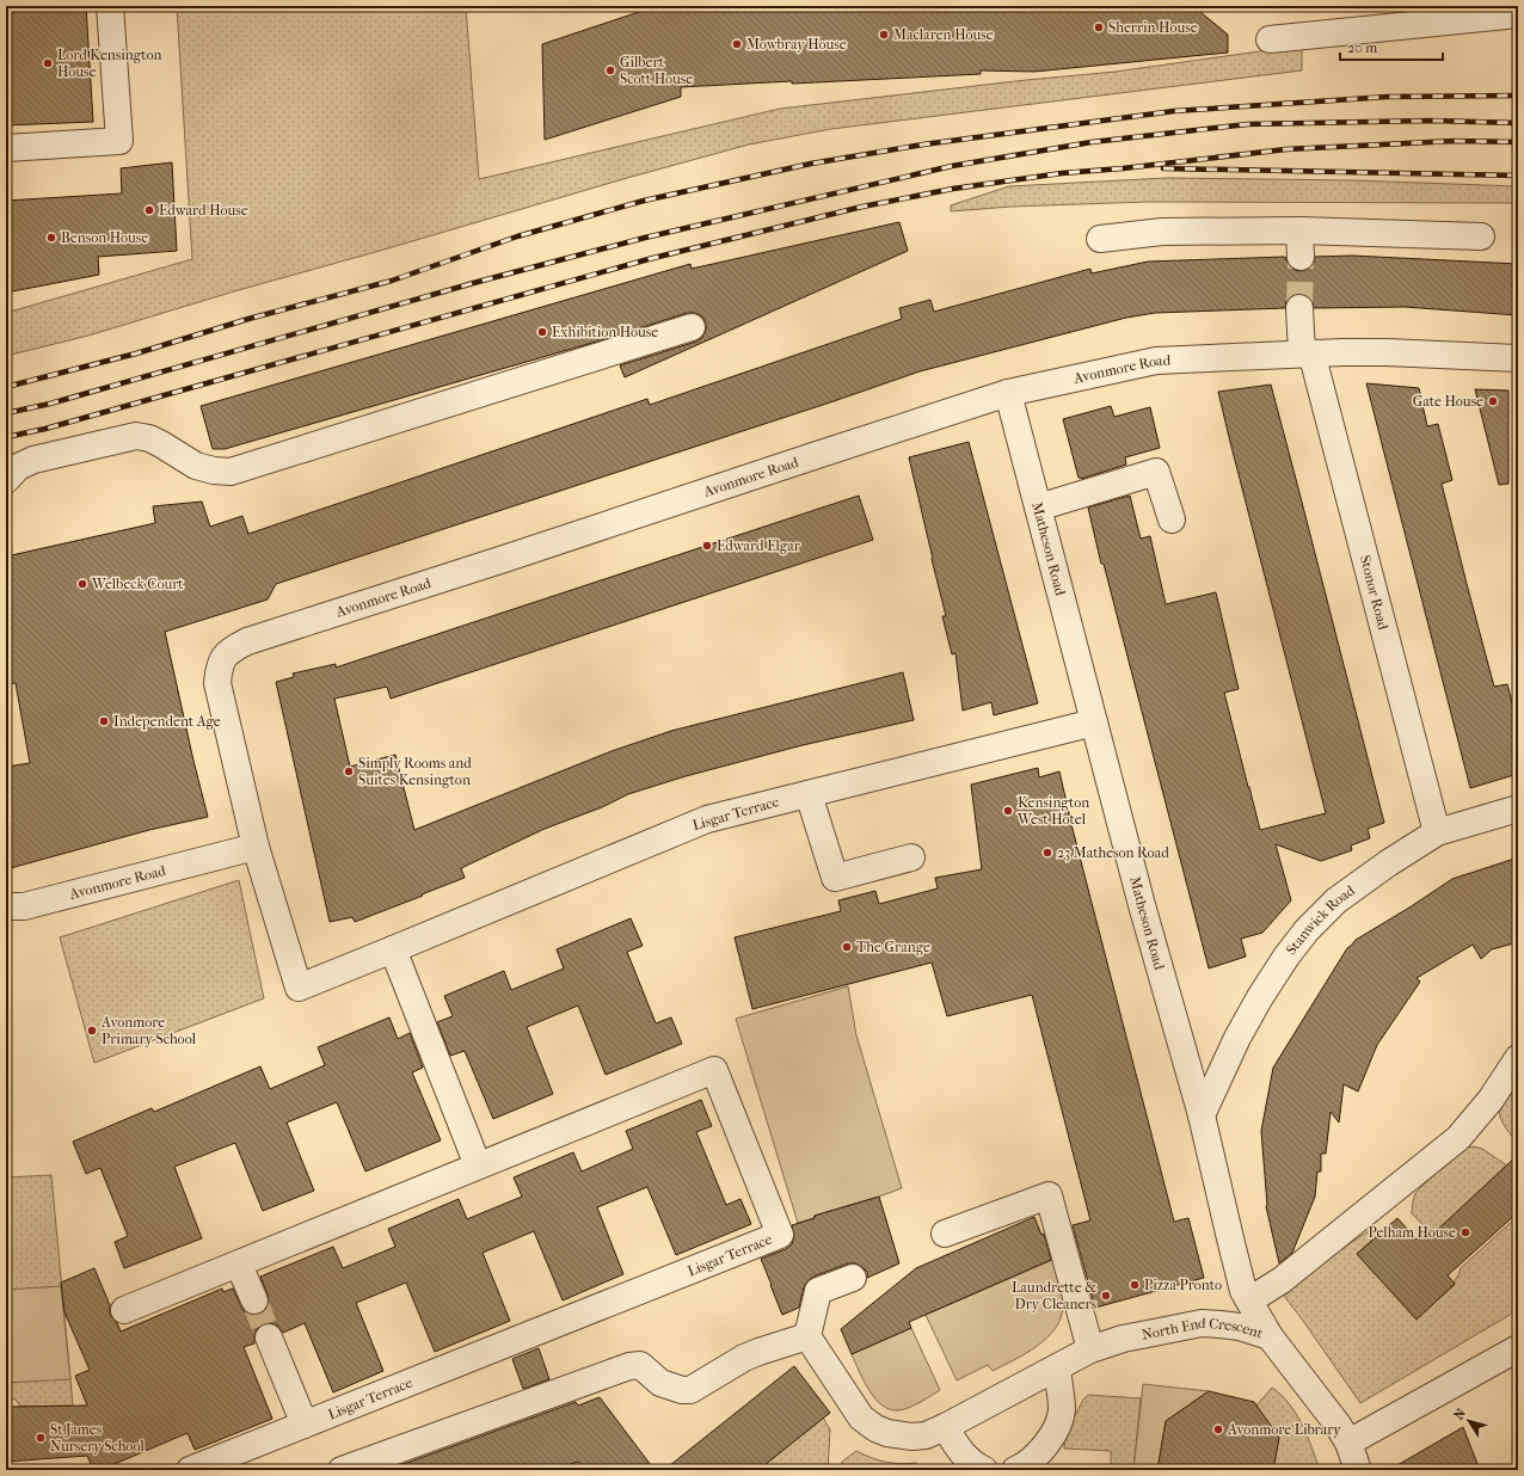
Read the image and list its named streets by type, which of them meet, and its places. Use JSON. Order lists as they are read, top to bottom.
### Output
{
  "streets": {
    "street": [
      "Avonmore Road",
      "Matheson Road",
      "Stonor Road",
      "Lisgar Terrace",
      "Stanwick Road",
      "North End Crescent"
    ]
  },
  "crossings": [
    ["Avonmore Road", "Matheson Road"],
    ["Avonmore Road", "Stonor Road"],
    ["Avonmore Road", "Lisgar Terrace"],
    ["Matheson Road", "Lisgar Terrace"],
    ["Matheson Road", "Stanwick Road"],
    ["Matheson Road", "North End Crescent"],
    ["Stonor Road", "Stanwick Road"]
  ],
  "places": [
    "Sherrin House",
    "Maclaren House",
    "Mowbray House",
    "Lord Kensington House",
    "Gilbert Scott House",
    "Edward House",
    "Benson House",
    "Exhibition House",
    "Gate House",
    "Edward Elgar",
    "Welbeck Court",
    "Independent Age",
    "Simply Rooms and Suites Kensington",
    "Kensington West Hotel",
    "23 Matheson Road",
    "The Grange",
    "Avonmore Primary School",
    "Pelham House",
    "Pizza Pronto",
    "Laundrette & Dry Cleaners",
    "Avonmore Library",
    "St James Nursery School"
  ],
  "scale_bar": "20 m",
  "north": "top left"
}
